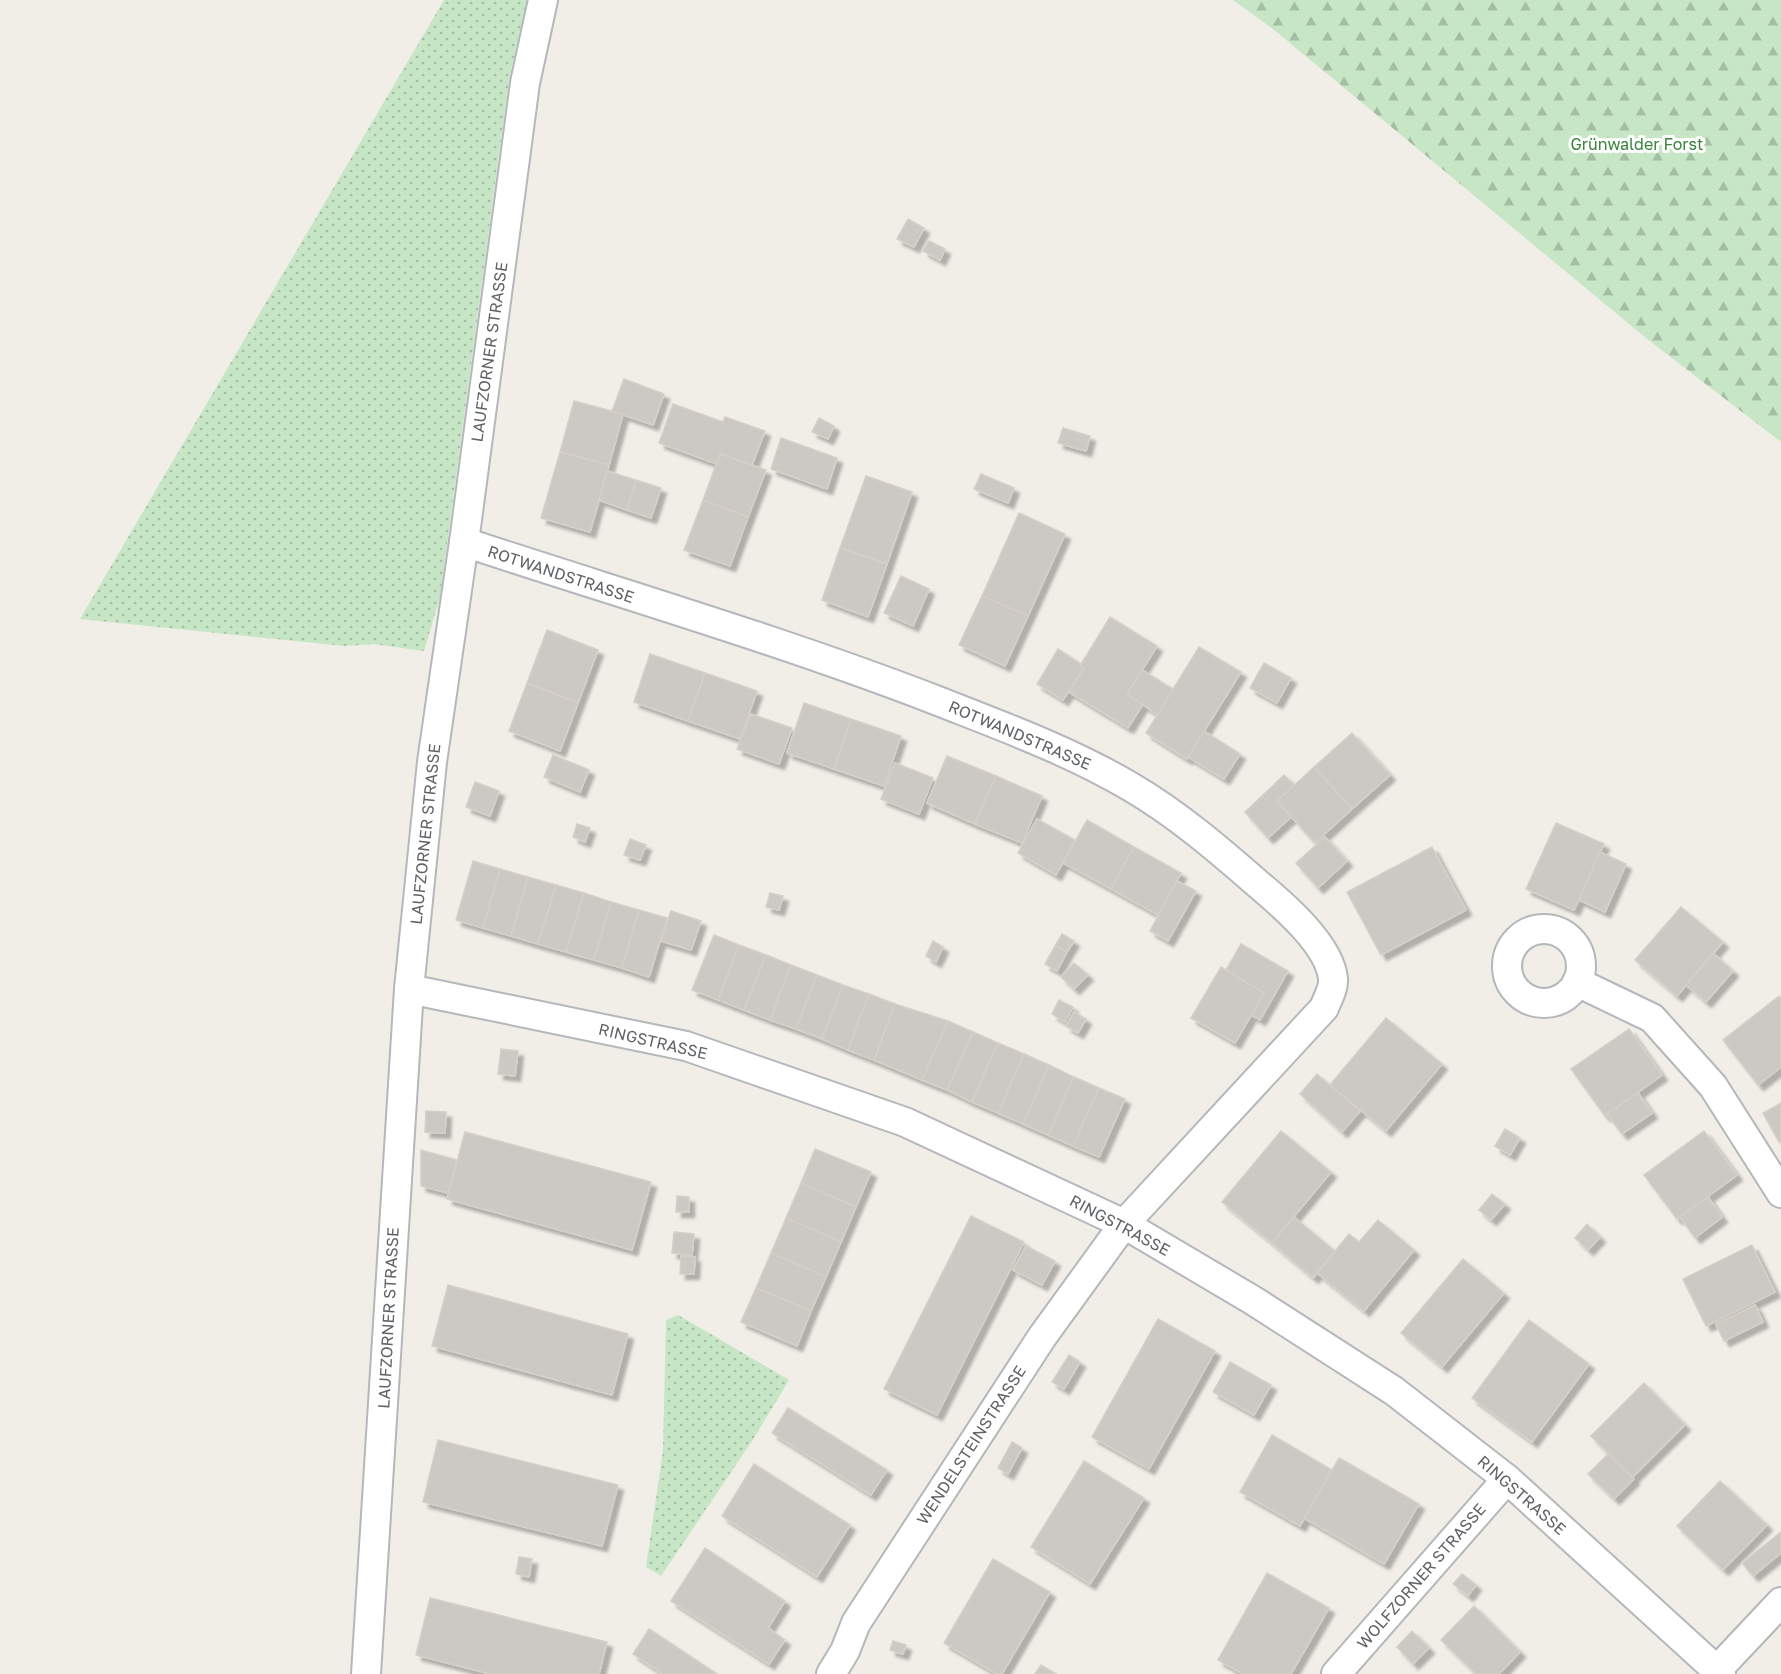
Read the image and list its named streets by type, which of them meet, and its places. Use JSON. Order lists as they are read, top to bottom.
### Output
{
  "streets": {
    "street": [
      "LAUFZORNER STRASSE",
      "ROTWANDSTRASSE",
      "RINGSTRASSE",
      "WENDELSTEINSTRASSE",
      "WOLFZORNER STRASSE"
    ]
  },
  "crossings": [
    ["LAUFZORNER STRASSE", "ROTWANDSTRASSE"],
    ["LAUFZORNER STRASSE", "RINGSTRASSE"],
    ["ROTWANDSTRASSE", "RINGSTRASSE"],
    ["ROTWANDSTRASSE", "WENDELSTEINSTRASSE"],
    ["RINGSTRASSE", "WENDELSTEINSTRASSE"],
    ["RINGSTRASSE", "WOLFZORNER STRASSE"]
  ],
  "parks": ["Grünwalder Forst"]
}
